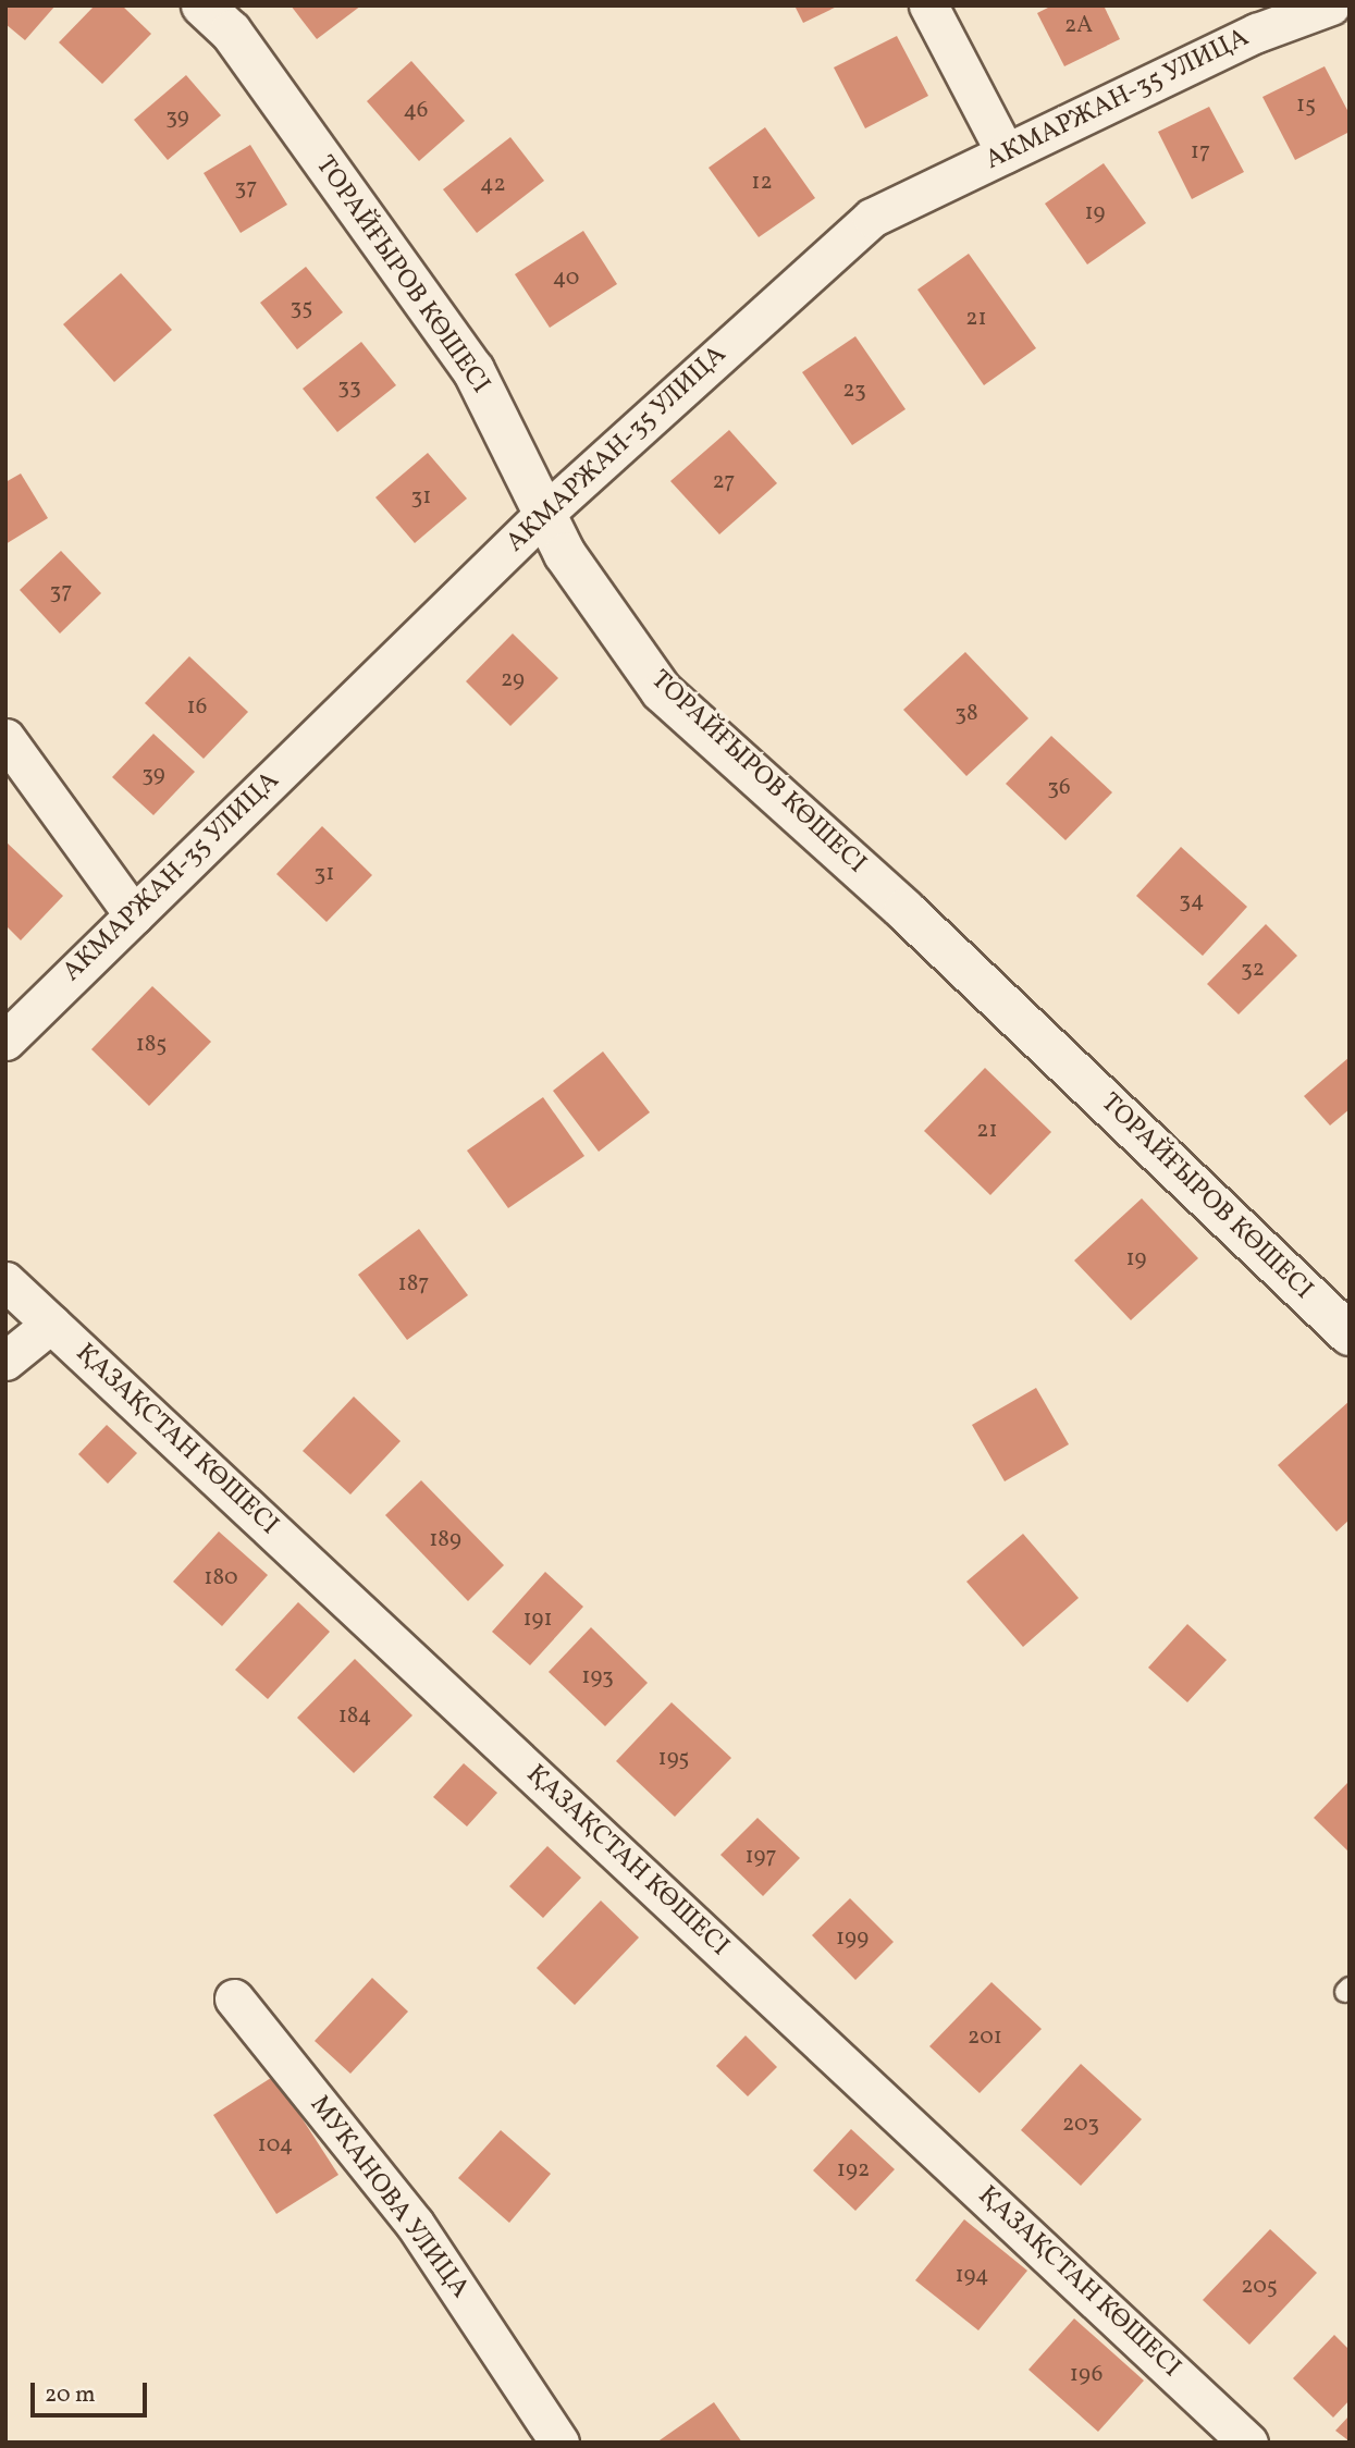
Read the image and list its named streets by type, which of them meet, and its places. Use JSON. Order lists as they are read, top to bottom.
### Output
{
  "streets": {
    "street": [
      "АКМАРЖАН-35 УЛИЦА",
      "ТОРАЙҒЫРОВ КӨШЕСІ",
      "ҚАЗАҚСТАН КӨШЕСІ",
      "МУКАНОВА УЛИЦА"
    ]
  },
  "crossings": [
    ["АКМАРЖАН-35 УЛИЦА", "ТОРАЙҒЫРОВ КӨШЕСІ"]
  ],
  "house_numbers": [
    "2А",
    "15",
    "46",
    "39",
    "17",
    "12",
    "42",
    "37",
    "19",
    "40",
    "35",
    "21",
    "33",
    "23",
    "27",
    "31",
    "37",
    "29",
    "16",
    "38",
    "39",
    "36",
    "31",
    "34",
    "32",
    "185",
    "21",
    "19",
    "187",
    "189",
    "180",
    "191",
    "193",
    "184",
    "195",
    "197",
    "199",
    "201",
    "203",
    "104",
    "192",
    "194",
    "205",
    "196"
  ],
  "scale_bar": "20 m"
}
